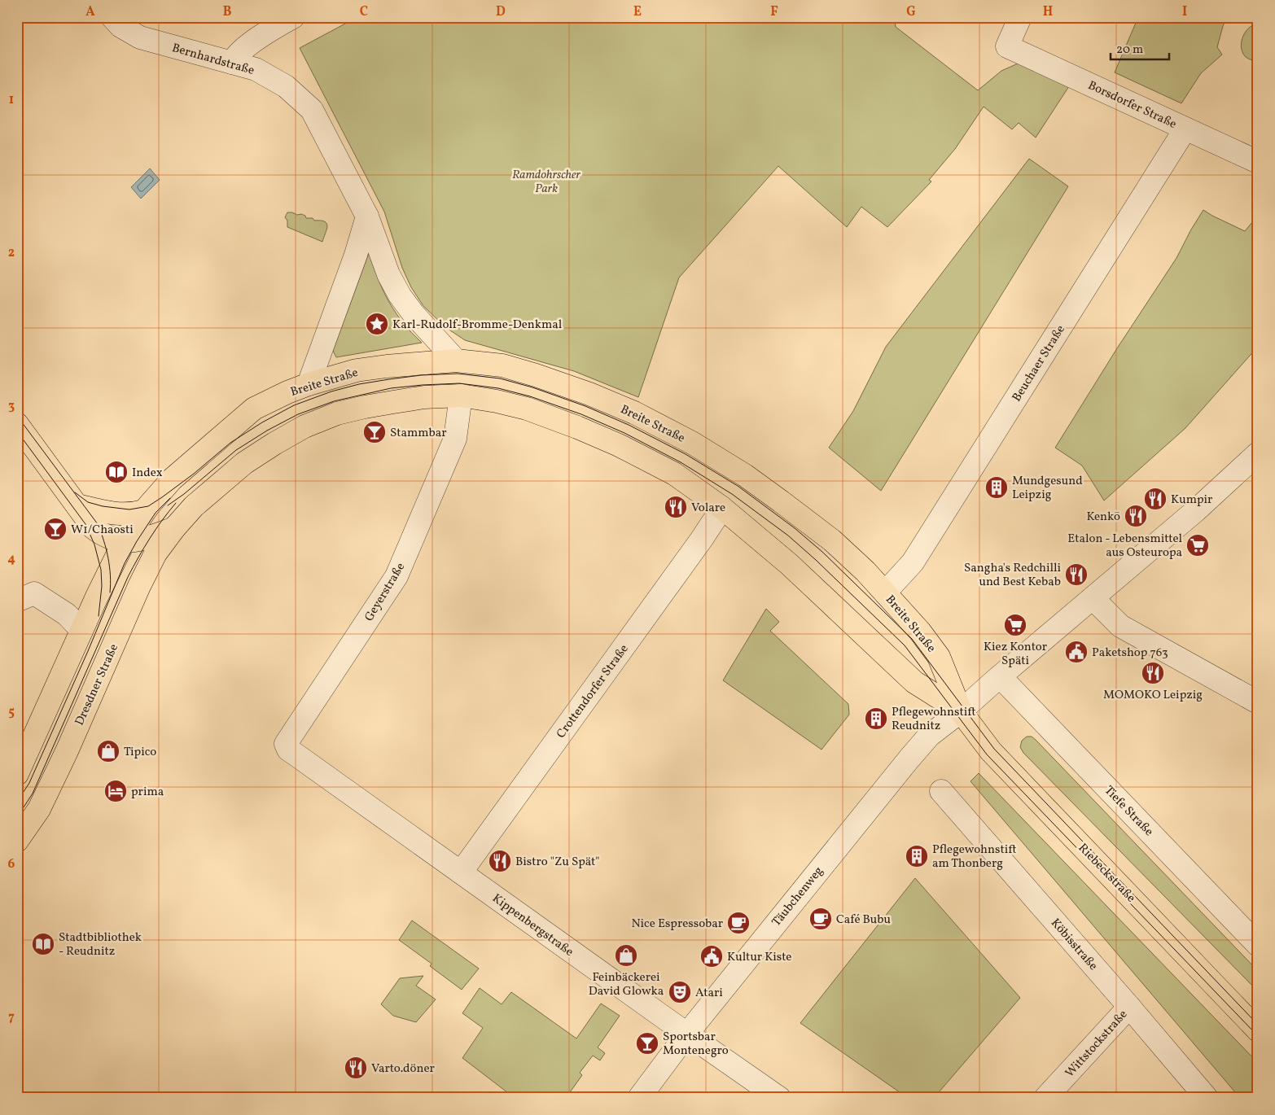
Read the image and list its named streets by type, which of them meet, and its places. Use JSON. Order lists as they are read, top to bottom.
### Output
{
  "streets": {
    "main road": ["Breite Straße", "Dresdner Straße", "Riebeckstraße"],
    "street": [
      "Bernhardstraße",
      "Borsdorfer Straße",
      "Beuchaer Straße",
      "Geyerstraße",
      "Crottendorfer Straße",
      "Tiefe Straße",
      "Täubchenweg",
      "Kippenbergstraße",
      "Köbisstraße",
      "Wittstockstraße"
    ]
  },
  "crossings": [
    ["Bernhardstraße", "Breite Straße"],
    ["Borsdorfer Straße", "Beuchaer Straße"],
    ["Beuchaer Straße", "Breite Straße"],
    ["Breite Straße", "Riebeckstraße"],
    ["Breite Straße", "Täubchenweg"],
    ["Geyerstraße", "Kippenbergstraße"],
    ["Crottendorfer Straße", "Kippenbergstraße"],
    ["Tiefe Straße", "Täubchenweg"],
    ["Riebeckstraße", "Täubchenweg"],
    ["Täubchenweg", "Kippenbergstraße"],
    ["Köbisstraße", "Wittstockstraße"]
  ],
  "parks": ["Ramdohrscher Park"],
  "places": {
    "place": ["Karl-Rudolf-Bromme-Denkmal"],
    "bar": ["Stammbar", "W1/Chaosti", "Sportsbar Montenegro"],
    "library": ["Index", "Stadtbibliothek - Reudnitz"],
    "building": ["Mundgesund Leipzig", "Pflegewohnstift Reudnitz", "Pflegewohnstift am Thonberg"],
    "restaurant": [
      "Kumpir",
      "Volare",
      "Kenkō",
      "Sangha's Redchilli und Best Kebab",
      "MOMOKO Leipzig",
      "Bistro \"Zu Spät\"",
      "Varto.döner"
    ],
    "supermarket": ["Etalon - Lebensmittel aus Osteuropa", "Kiez Kontor Späti"],
    "public building": ["Paketshop 763", "Kultur Kiste"],
    "shop": ["Tipico", "Feinbäckerei David Glowka"],
    "hotel": ["prima"],
    "cafe": ["Café Bubu", "Nice Espressobar"],
    "theatre": ["Atari"]
  },
  "scale_bar": "20 m",
  "grid": {
    "columns": [
      "A",
      "B",
      "C",
      "D",
      "E",
      "F",
      "G",
      "H",
      "I"
    ],
    "rows": [
      "1",
      "2",
      "3",
      "4",
      "5",
      "6",
      "7"
    ]
  }
}
